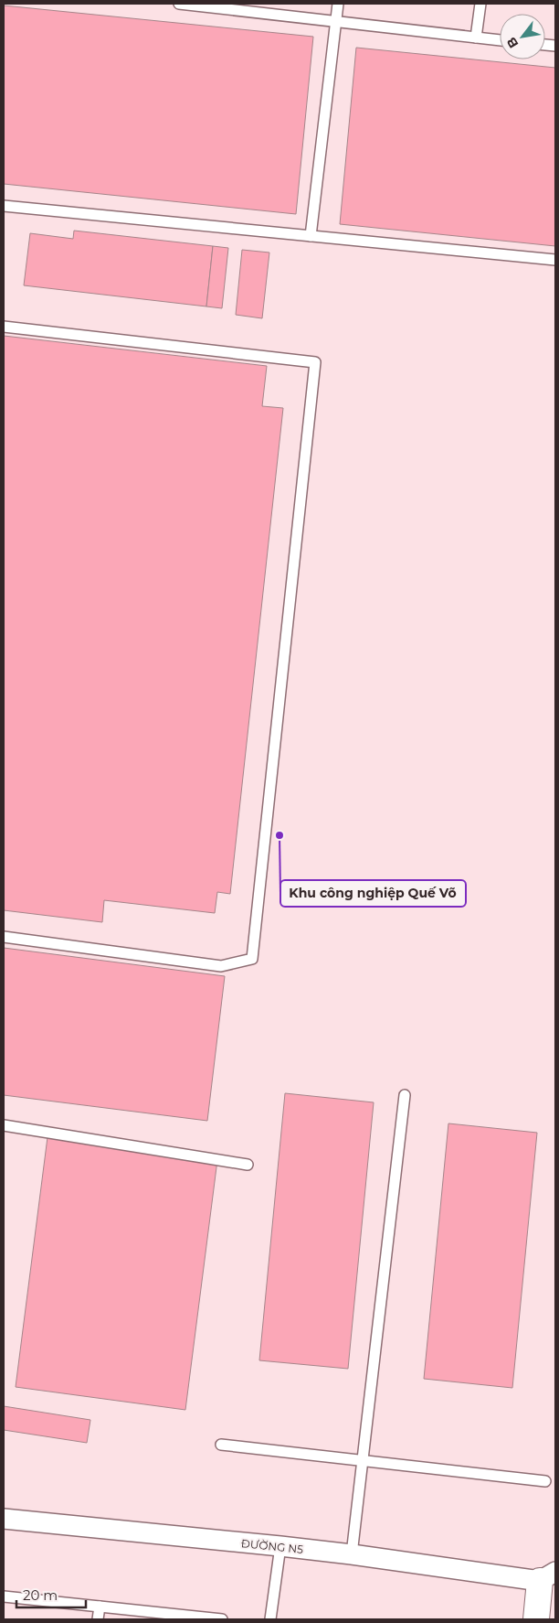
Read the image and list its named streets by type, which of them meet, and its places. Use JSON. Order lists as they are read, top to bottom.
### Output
{
  "streets": {
    "street": ["ĐƯỜNG N5"]
  },
  "places": ["Khu công nghiệp Quế Võ"],
  "scale_bar": "20 m",
  "north": "bottom left"
}
